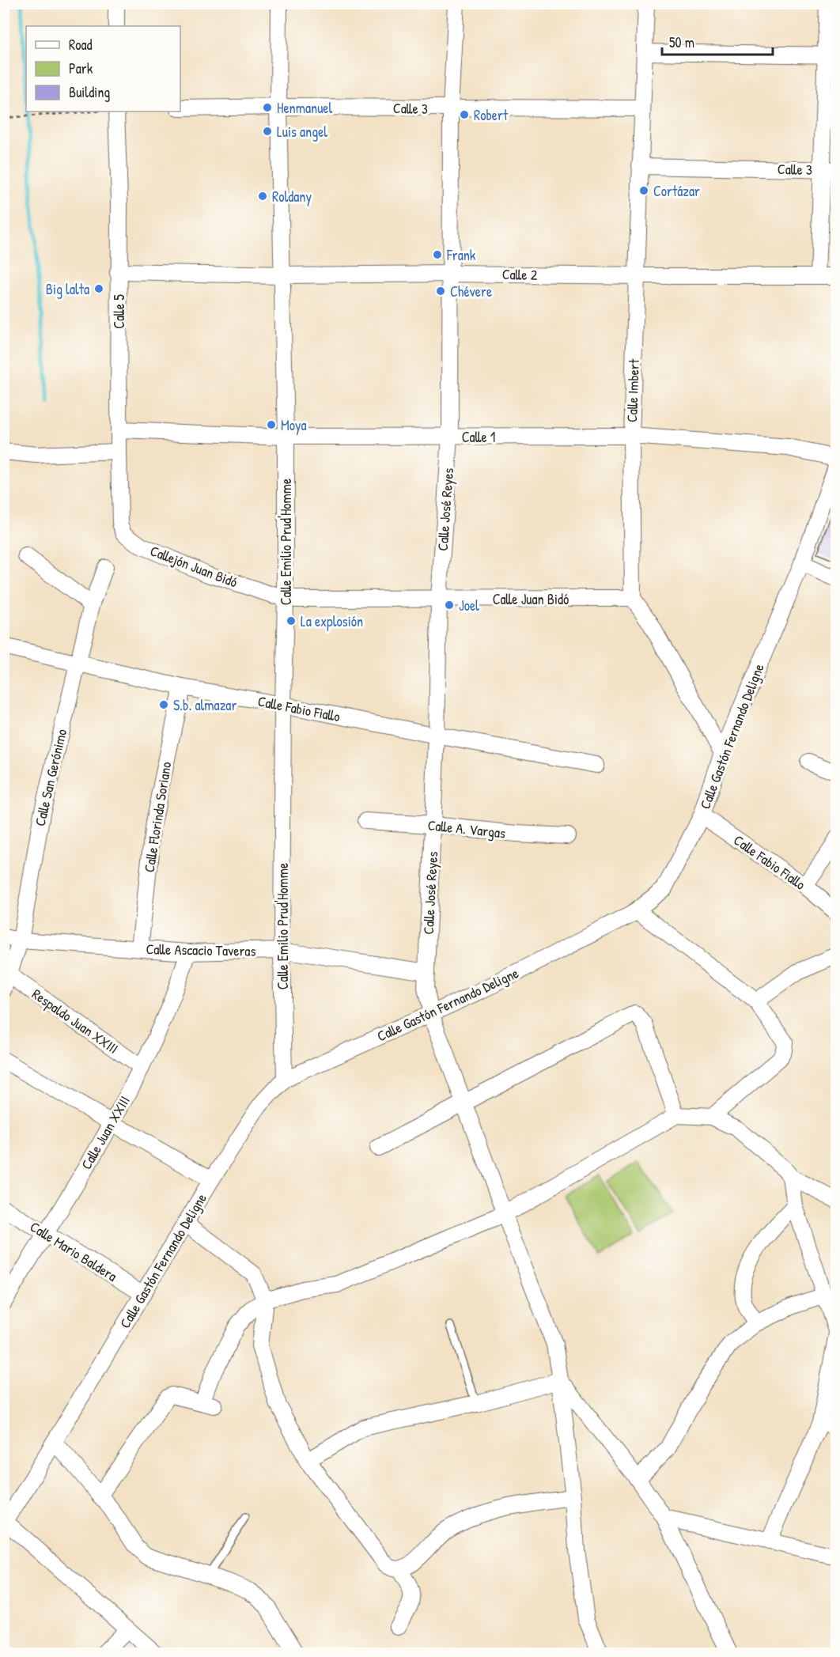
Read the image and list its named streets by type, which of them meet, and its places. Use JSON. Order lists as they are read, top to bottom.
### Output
{
  "streets": {
    "street": [
      "Calle 3",
      "Calle 2",
      "Calle 5",
      "Calle Imbert",
      "Calle 1",
      "Calle José Reyes",
      "Calle Emilio Prud'Homme",
      "Callejón Juan Bidó",
      "Calle Juan Bidó",
      "Calle Fabio Fiallo",
      "Calle Gastón Fernando Deligne",
      "Calle San Gerónimo",
      "Calle Florinda Soriano",
      "Calle A. Vargas",
      "Calle Ascacio Taveras",
      "Respaldo Juan XXIII",
      "Calle Juan XXIII",
      "Calle Mario Baldera"
    ]
  },
  "crossings": [
    ["Calle 3", "Calle Imbert"],
    ["Calle 3", "Calle José Reyes"],
    ["Calle 3", "Calle Emilio Prud'Homme"],
    ["Calle 2", "Calle 5"],
    ["Calle 2", "Calle Imbert"],
    ["Calle 2", "Calle José Reyes"],
    ["Calle 2", "Calle Emilio Prud'Homme"],
    ["Calle 5", "Calle 1"],
    ["Calle 5", "Callejón Juan Bidó"],
    ["Calle Imbert", "Calle 1"],
    ["Calle Imbert", "Calle Juan Bidó"],
    ["Calle 1", "Calle José Reyes"],
    ["Calle 1", "Calle Emilio Prud'Homme"],
    ["Calle José Reyes", "Calle Juan Bidó"],
    ["Calle José Reyes", "Calle Fabio Fiallo"],
    ["Calle José Reyes", "Calle Gastón Fernando Deligne"],
    ["Calle José Reyes", "Calle A. Vargas"],
    ["Calle José Reyes", "Calle Ascacio Taveras"],
    ["Calle Emilio Prud'Homme", "Callejón Juan Bidó"],
    ["Calle Emilio Prud'Homme", "Calle Juan Bidó"],
    ["Calle Emilio Prud'Homme", "Calle Fabio Fiallo"],
    ["Calle Emilio Prud'Homme", "Calle Gastón Fernando Deligne"],
    ["Calle Emilio Prud'Homme", "Calle Ascacio Taveras"],
    ["Callejón Juan Bidó", "Calle Juan Bidó"],
    ["Calle Fabio Fiallo", "Calle Gastón Fernando Deligne"],
    ["Calle Fabio Fiallo", "Calle San Gerónimo"],
    ["Calle Fabio Fiallo", "Calle Florinda Soriano"],
    ["Calle Gastón Fernando Deligne", "Calle Mario Baldera"],
    ["Calle San Gerónimo", "Calle Ascacio Taveras"],
    ["Calle San Gerónimo", "Respaldo Juan XXIII"],
    ["Calle Florinda Soriano", "Calle Ascacio Taveras"],
    ["Calle Ascacio Taveras", "Calle Juan XXIII"],
    ["Respaldo Juan XXIII", "Calle Juan XXIII"],
    ["Calle Juan XXIII", "Calle Mario Baldera"]
  ],
  "places": [
    "Henmanuel",
    "Robert",
    "Luis angel",
    "Cortázar",
    "Roldany",
    "Frank",
    "Big lalta",
    "Chévere",
    "Moya",
    "Joel",
    "La explosión",
    "S.b. almazar"
  ],
  "legend": ["Road", "Park", "Building"],
  "scale_bar": "50 m"
}
